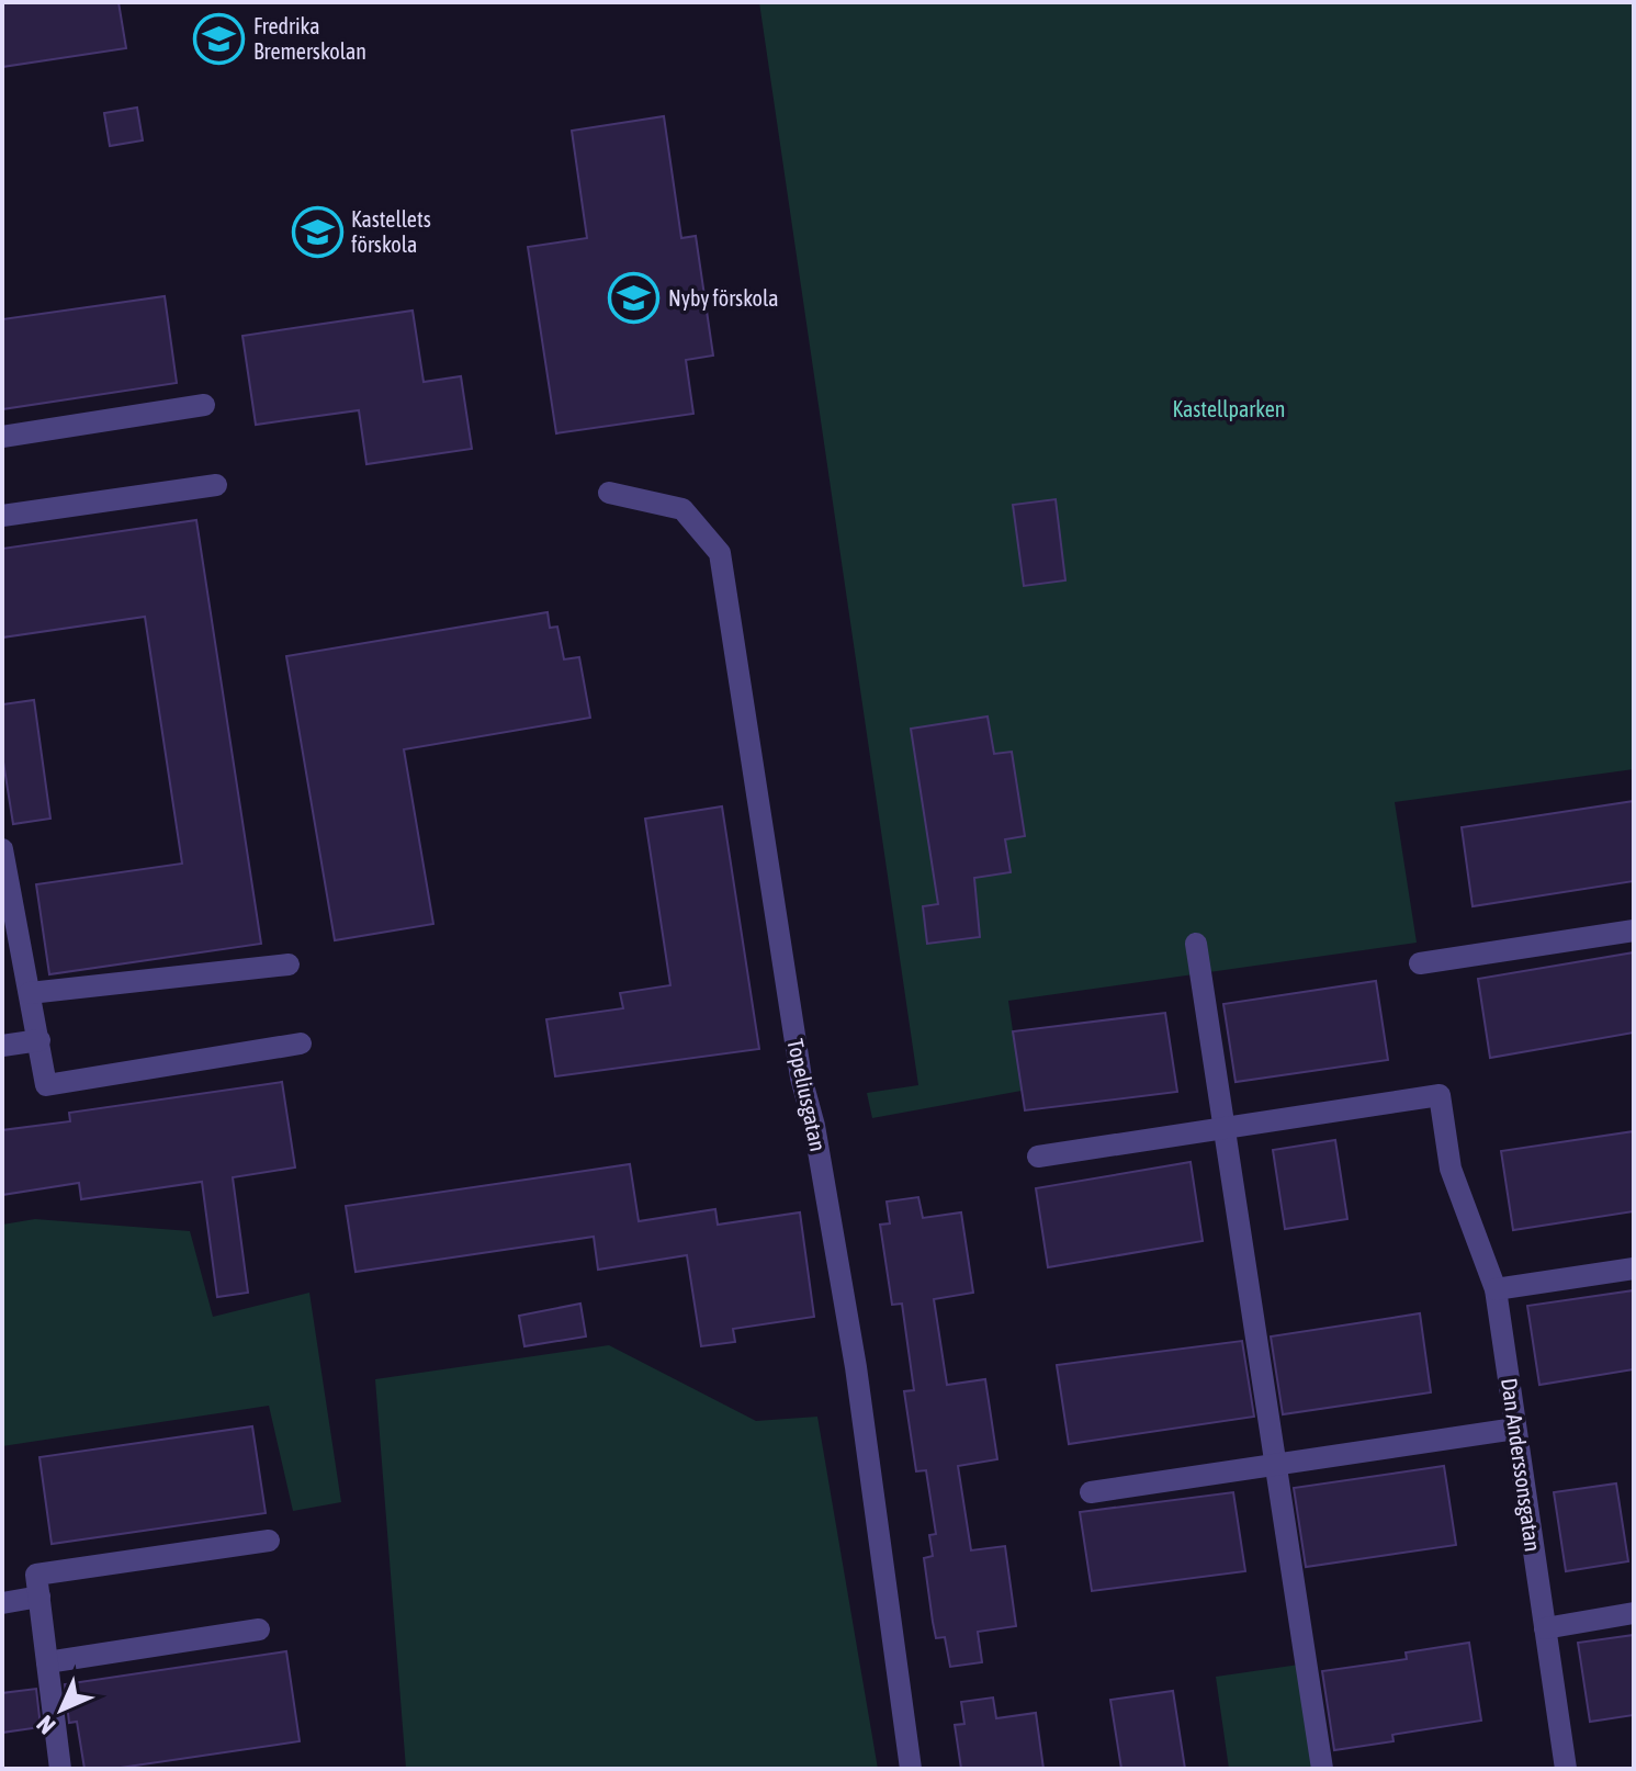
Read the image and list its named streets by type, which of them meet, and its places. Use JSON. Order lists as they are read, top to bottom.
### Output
{
  "streets": {
    "street": ["Topeliusgatan", "Dan Anderssonsgatan"]
  },
  "parks": ["Kastellparken"],
  "places": {
    "school or university": ["Fredrika Bremerskolan", "Kastellets förskola", "Nyby förskola"]
  },
  "north": "bottom left"
}
